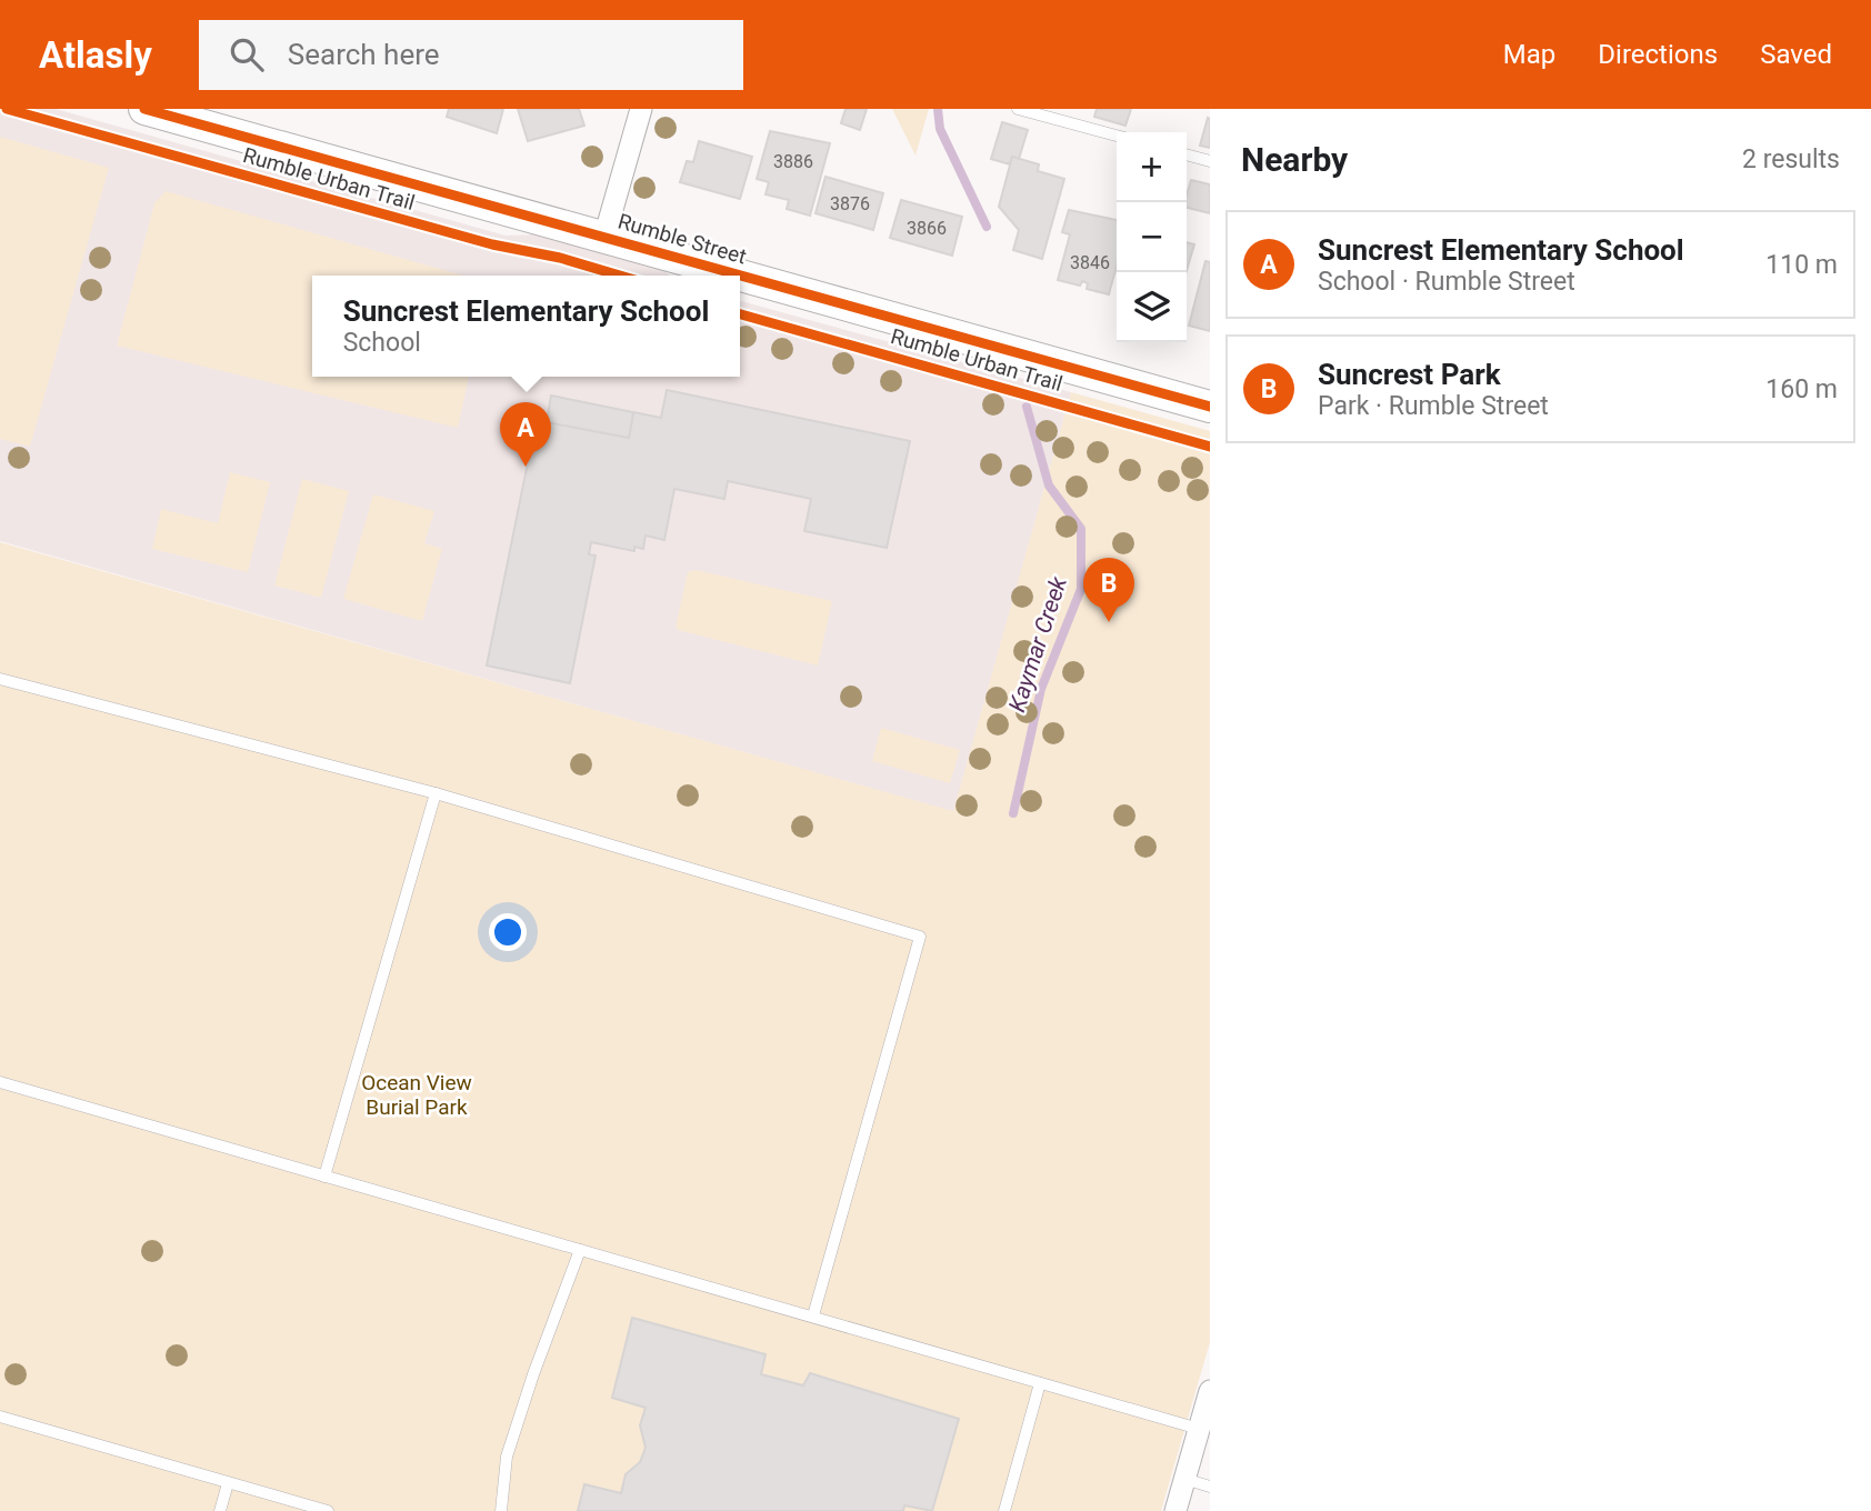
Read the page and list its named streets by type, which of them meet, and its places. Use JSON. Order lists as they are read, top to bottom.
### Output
{
  "streets": {
    "street": ["Rumble Street"],
    "cycle path": ["Rumble Urban Trail"]
  },
  "water": ["Kaymar Creek"],
  "parks": ["Ocean View Burial Park"],
  "house_numbers": [
    "3886",
    "3876",
    "3866",
    "3846"
  ],
  "page": {
    "header": "Atlasly",
    "search": "Search here",
    "nav": ["Map", "Directions", "Saved"],
    "heading": ["Nearby", "2 results"],
    "map_buttons": ["+", "−"],
    "list": [
      {
        "mark": "A",
        "name": "Suncrest Elementary School",
        "note": "School · Rumble Street",
        "value": "110 m"
      },
      {
        "mark": "B",
        "name": "Suncrest Park",
        "note": "Park · Rumble Street",
        "value": "160 m"
      }
    ],
    "popup": ["Suncrest Elementary School", "School"],
    "pins": ["A", "B"]
  }
}
